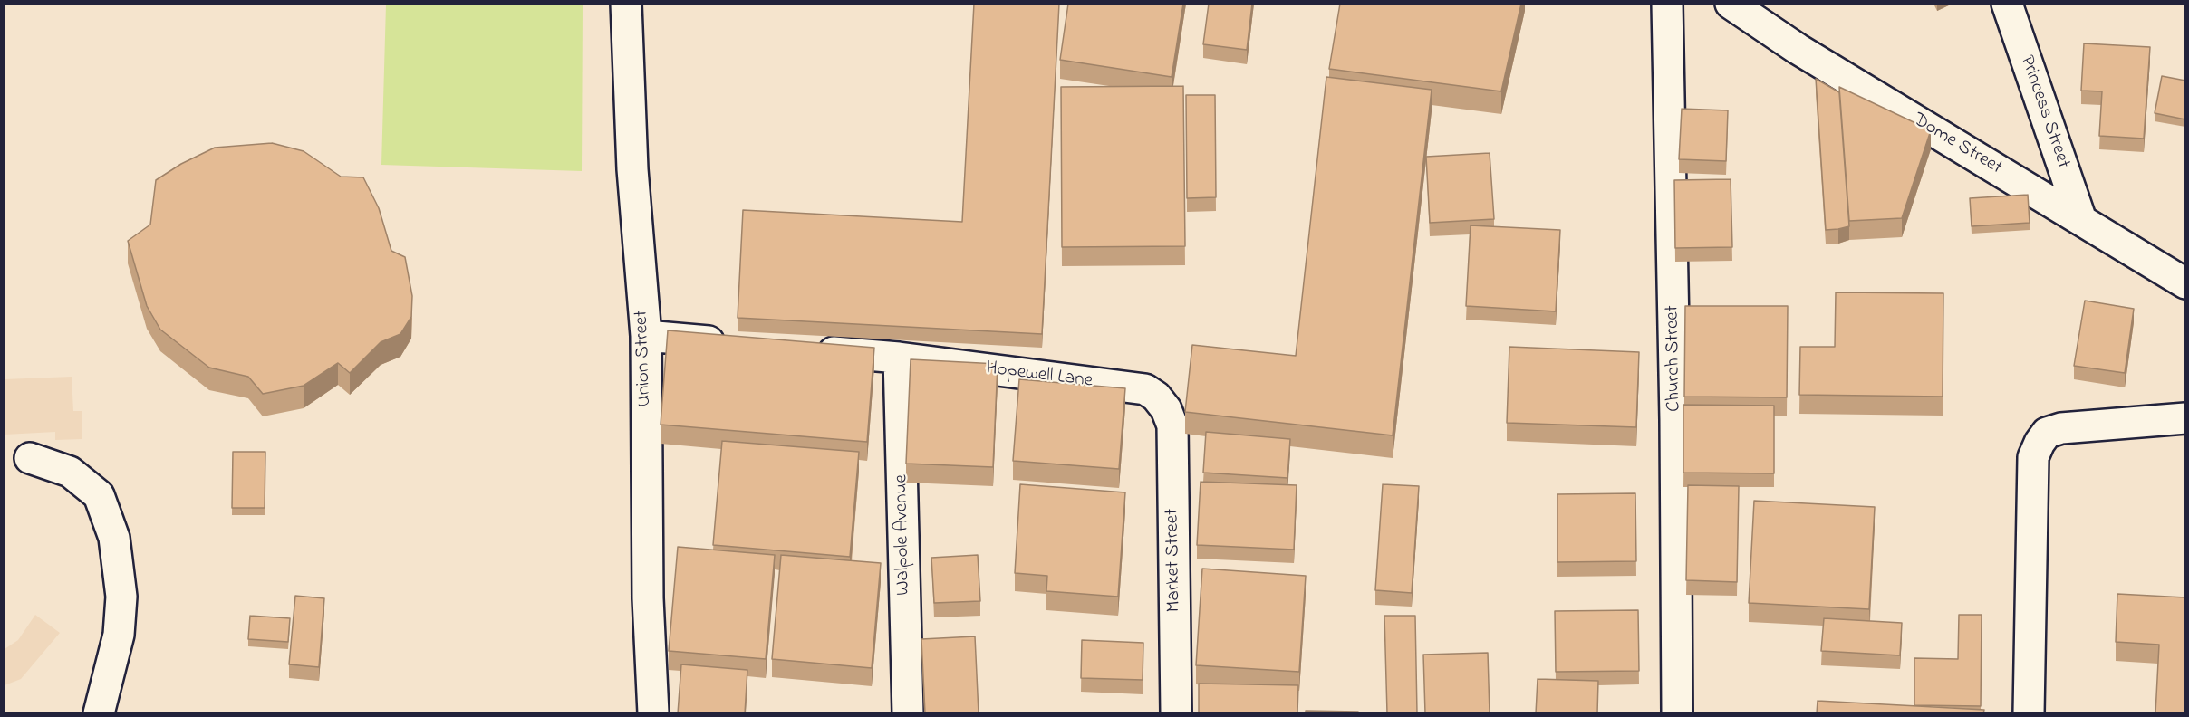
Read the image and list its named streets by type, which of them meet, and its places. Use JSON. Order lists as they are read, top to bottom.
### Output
{
  "streets": {
    "street": [
      "Princess Street",
      "Dome Street",
      "Union Street",
      "Church Street",
      "Hopewell Lane",
      "Walpole Avenue",
      "Market Street"
    ]
  },
  "crossings": [
    ["Princess Street", "Dome Street"],
    ["Hopewell Lane", "Walpole Avenue"],
    ["Hopewell Lane", "Market Street"]
  ]
}
